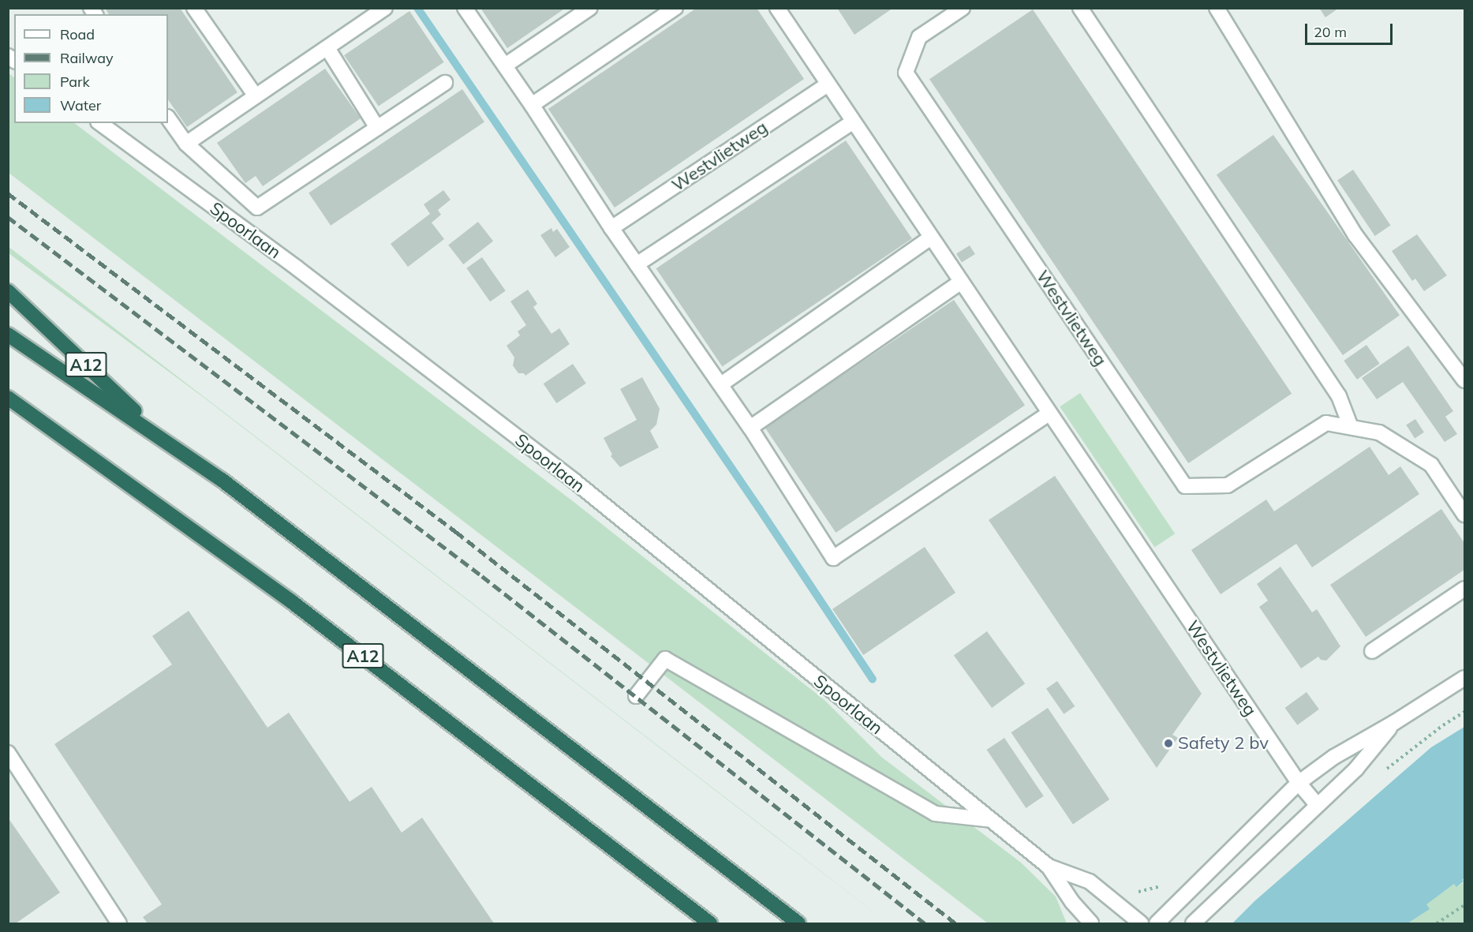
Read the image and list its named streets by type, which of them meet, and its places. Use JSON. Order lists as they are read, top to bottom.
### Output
{
  "streets": {
    "highway": ["A12"],
    "street": ["Westvlietweg", "Spoorlaan"]
  },
  "places": ["Safety 2 bv"],
  "legend": [
    "Road",
    "Railway",
    "Park",
    "Water"
  ],
  "scale_bar": "20 m"
}
